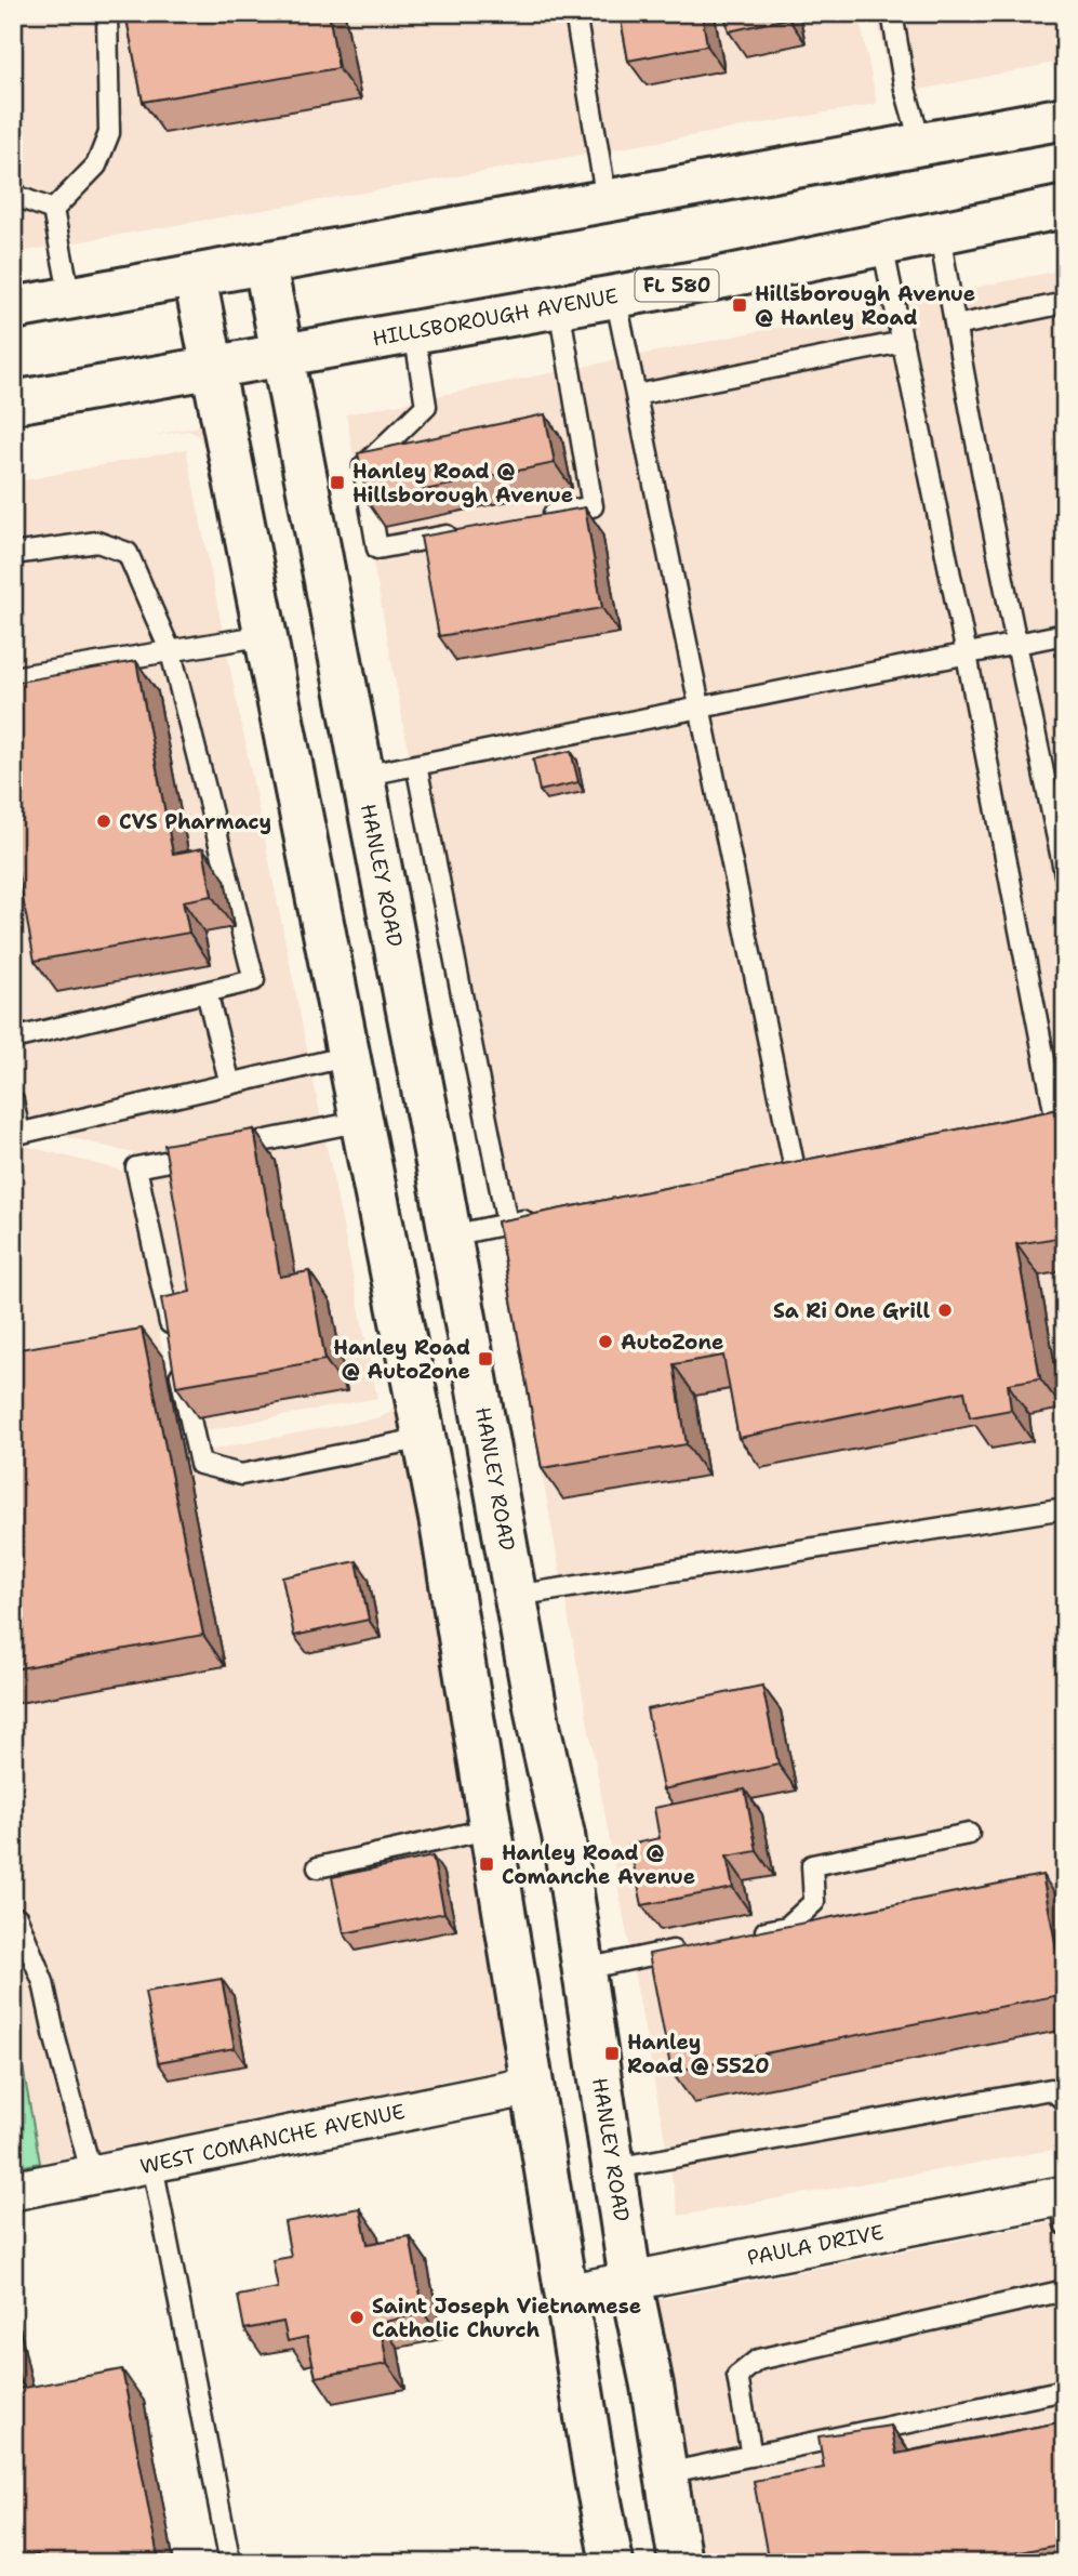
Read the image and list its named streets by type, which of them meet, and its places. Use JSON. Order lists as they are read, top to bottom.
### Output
{
  "streets": {
    "main road": ["FL 580", "HILLSBOROUGH AVENUE", "HANLEY ROAD"],
    "street": ["WEST COMANCHE AVENUE", "PAULA DRIVE"]
  },
  "crossings": [
    ["HILLSBOROUGH AVENUE", "HANLEY ROAD"],
    ["HANLEY ROAD", "PAULA DRIVE"]
  ],
  "places": {
    "transit": [
      "Hillsborough Avenue @ Hanley Road",
      "Hanley Road @ Hillsborough Avenue",
      "Hanley Road @ AutoZone",
      "Hanley Road @ Comanche Avenue",
      "Hanley Road @ 5520"
    ],
    "other": [
      "CVS Pharmacy",
      "Sa Ri One Grill",
      "AutoZone",
      "Saint Joseph Vietnamese Catholic Church"
    ]
  }
}
